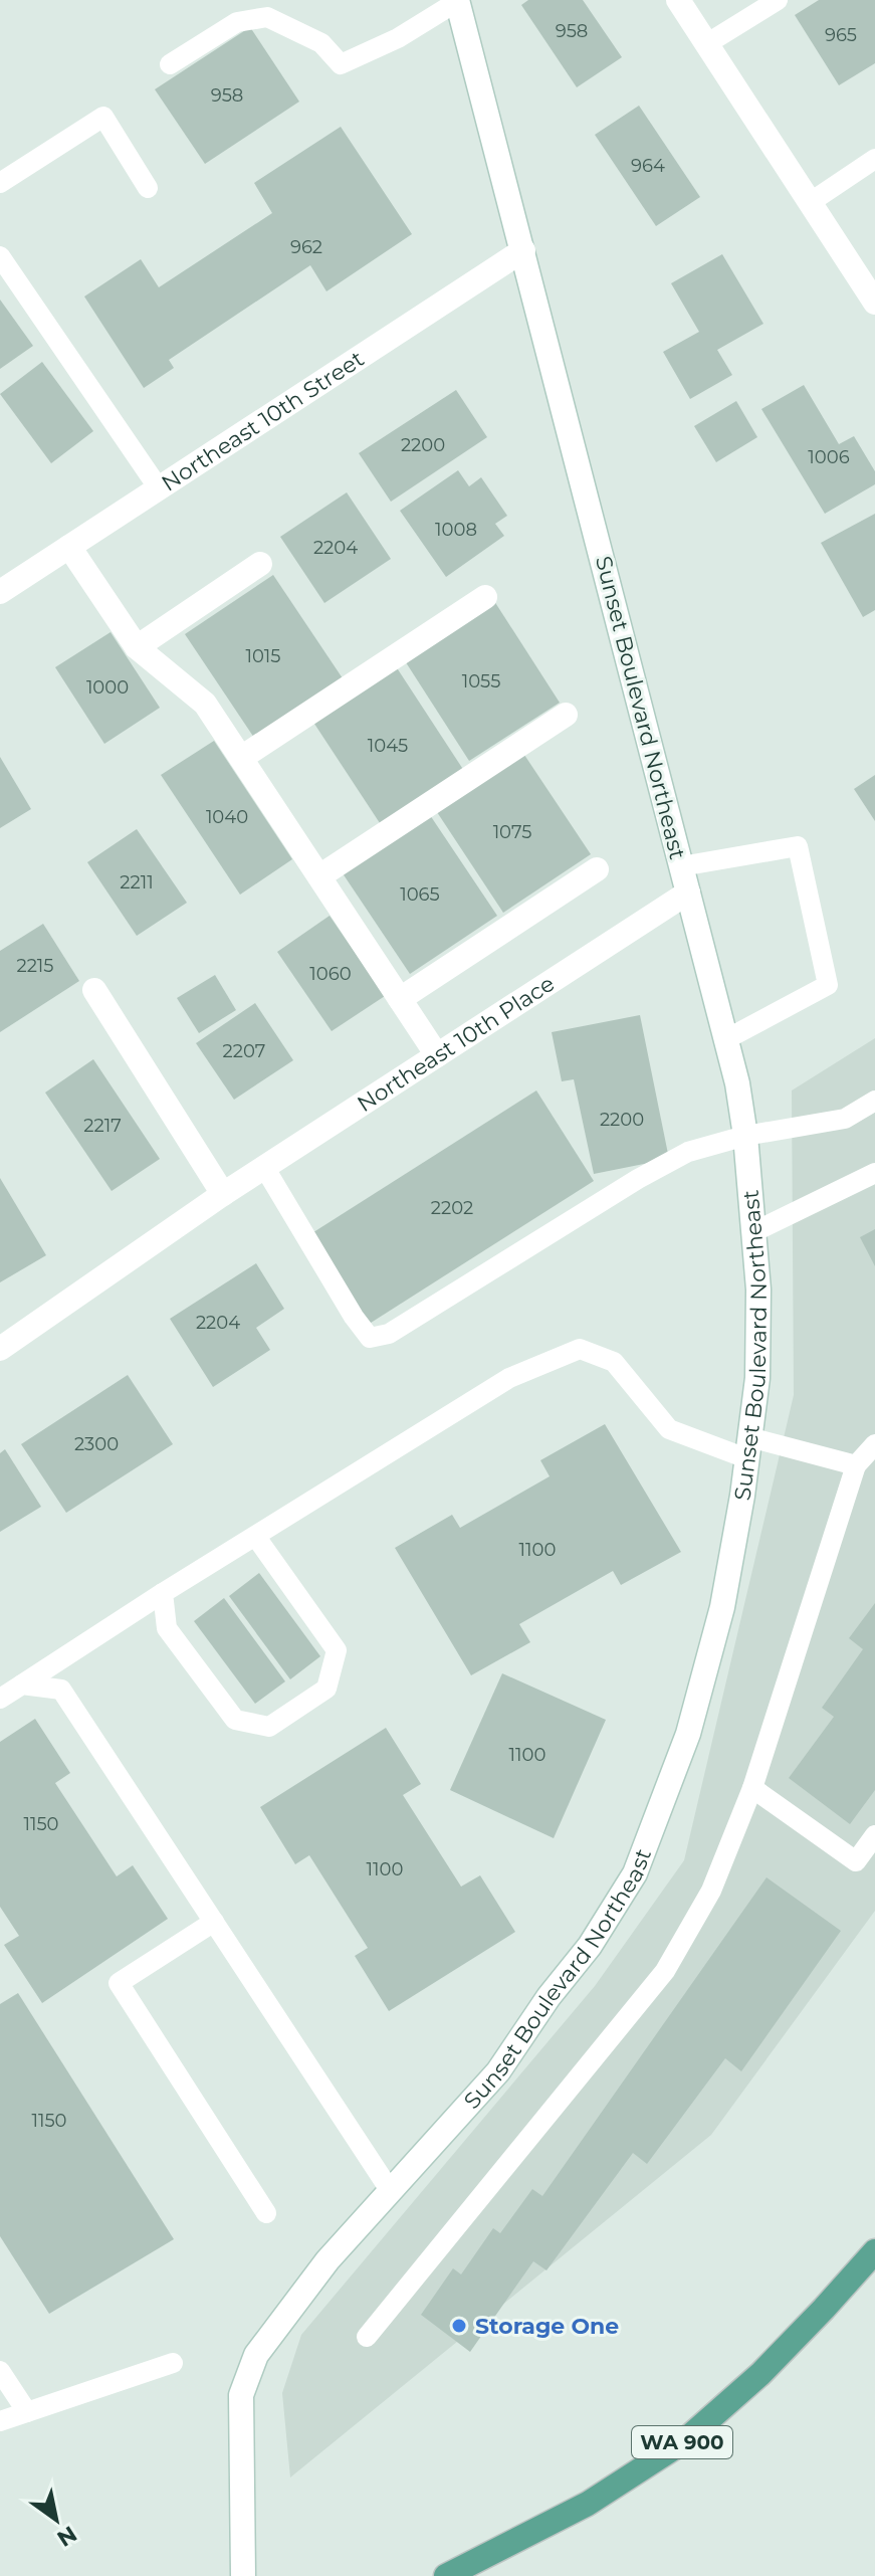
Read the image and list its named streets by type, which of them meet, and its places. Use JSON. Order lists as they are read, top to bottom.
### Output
{
  "streets": {
    "main road": ["WA 900"],
    "street": ["Northeast 10th Street", "Sunset Boulevard Northeast", "Northeast 10th Place"]
  },
  "crossings": [
    ["Northeast 10th Street", "Sunset Boulevard Northeast"],
    ["Sunset Boulevard Northeast", "Northeast 10th Place"]
  ],
  "places": ["Storage One"],
  "house_numbers": [
    "958",
    "965",
    "958",
    "964",
    "962",
    "2200",
    "1006",
    "1008",
    "2204",
    "1015",
    "1055",
    "1000",
    "1045",
    "1040",
    "1075",
    "2211",
    "1065",
    "2215",
    "1060",
    "2207",
    "2200",
    "2217",
    "2202",
    "2204",
    "2300",
    "1100",
    "1100",
    "1150",
    "1100",
    "1150"
  ],
  "north": "bottom right"
}
